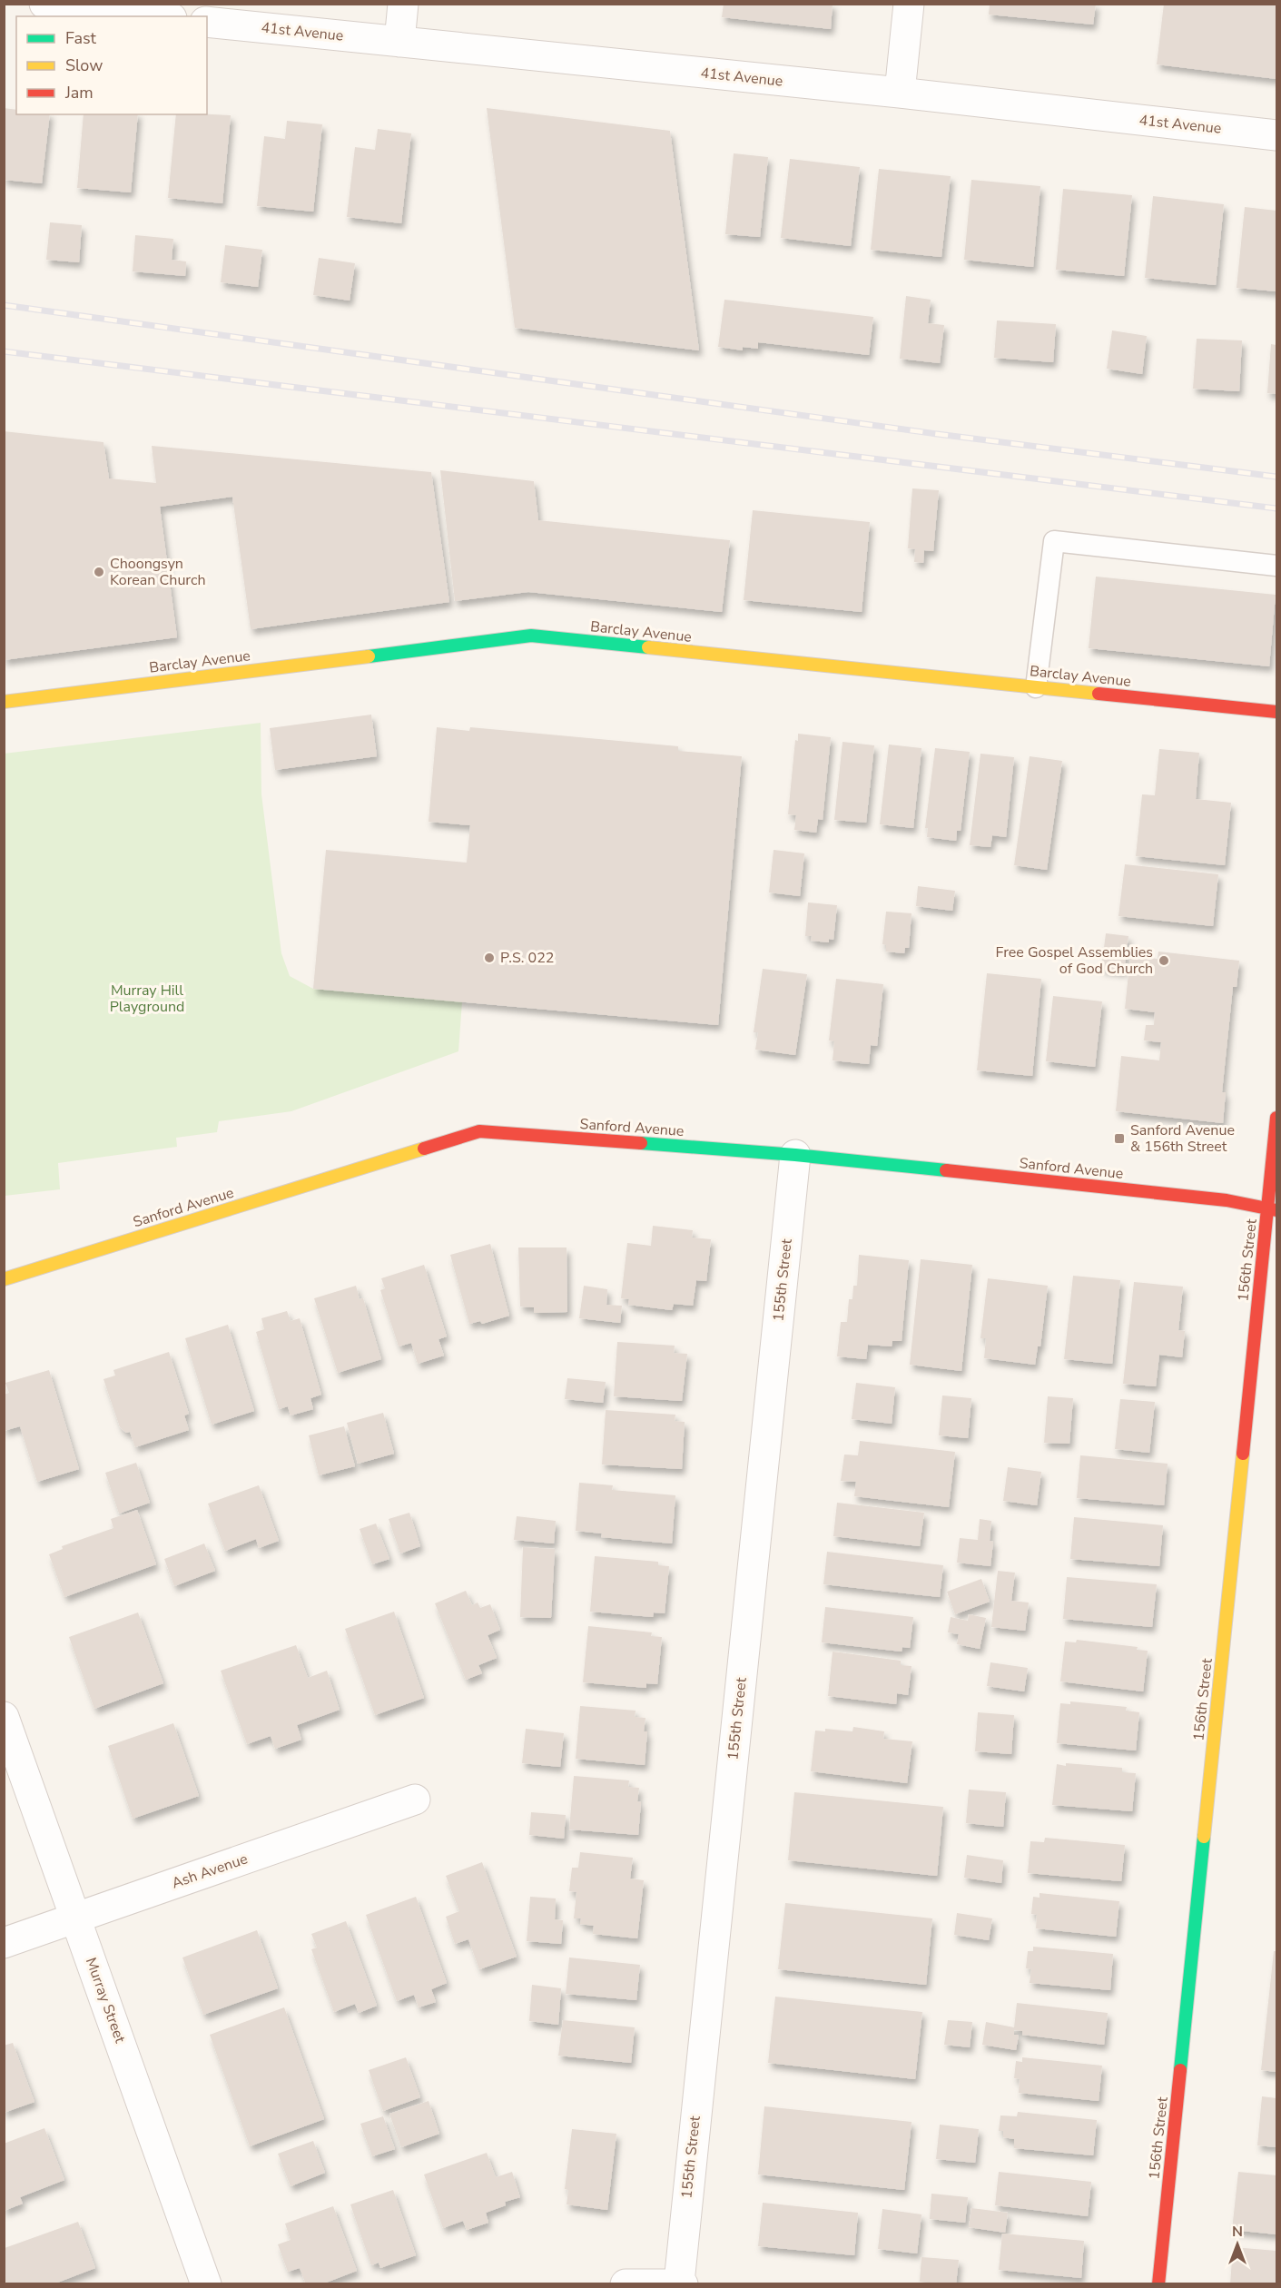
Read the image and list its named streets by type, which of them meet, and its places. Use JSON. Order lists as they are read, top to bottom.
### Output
{
  "streets": {
    "street": [
      "41st Avenue",
      "Barclay Avenue",
      "Sanford Avenue",
      "156th Street",
      "155th Street",
      "Ash Avenue",
      "Murray Street"
    ]
  },
  "crossings": [
    ["Sanford Avenue", "156th Street"],
    ["Sanford Avenue", "155th Street"],
    ["Ash Avenue", "Murray Street"]
  ],
  "parks": ["Murray Hill Playground"],
  "places": {
    "other": ["Choongsyn Korean Church", "P.S. 022", "Free Gospel Assemblies of God Church"],
    "transit": ["Sanford Avenue & 156th Street"]
  },
  "legend": ["Fast", "Slow", "Jam"],
  "north": "top"
}
